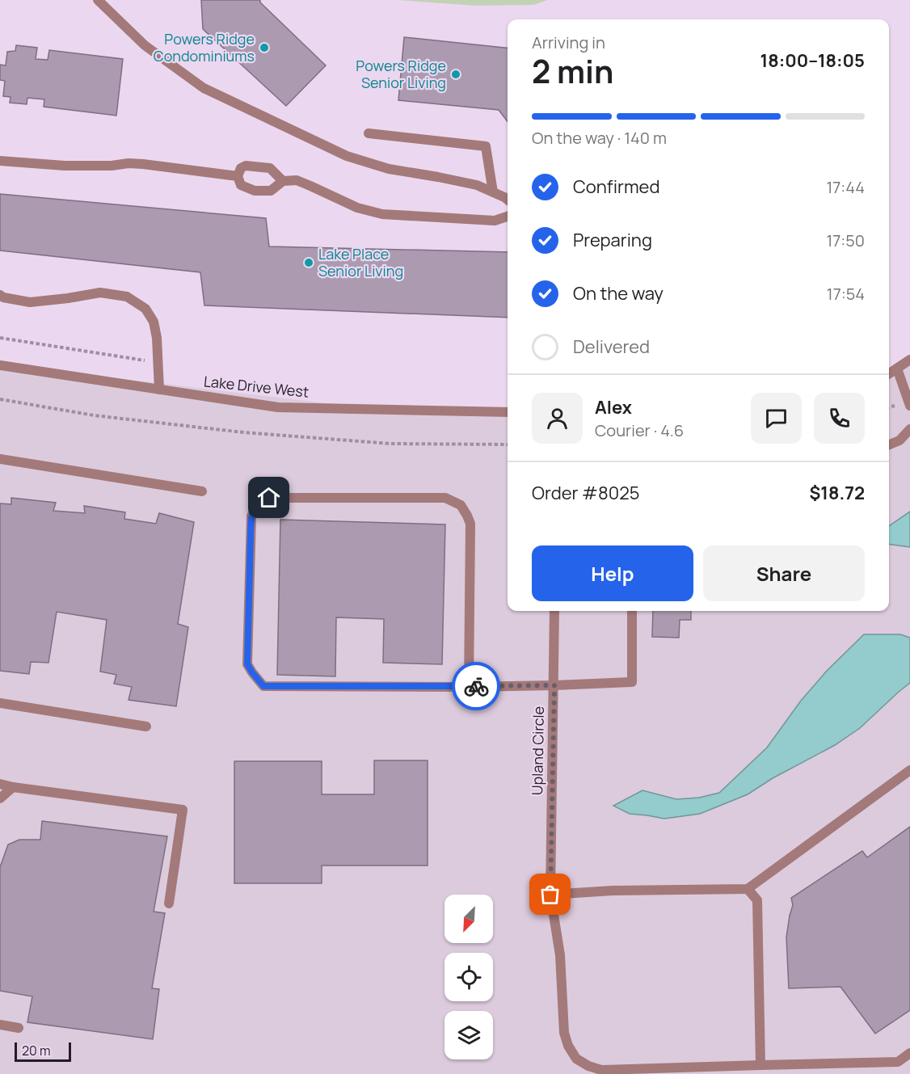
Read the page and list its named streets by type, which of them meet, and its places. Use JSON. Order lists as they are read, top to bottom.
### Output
{
  "streets": {
    "street": ["Lake Drive West", "Upland Circle"]
  },
  "places": ["Powers Ridge Condominiums", "Powers Ridge Senior Living", "Lake Place Senior Living"],
  "scale_bar": "20 m",
  "north": "bottom left",
  "page": {
    "heading": ["2 min", "Arriving in", "18:00–18:05"],
    "panel": [
      "Alex",
      "Courier · 4.6",
      "Order #8025",
      "$18.72"
    ],
    "bar": "On the way · 140 m",
    "list": [
      ["Confirmed", "17:44"],
      ["Preparing", "17:50"],
      ["On the way", "17:54"],
      "Delivered"
    ],
    "buttons": ["Help", "Share"],
    "scale": "20 m"
  }
}
